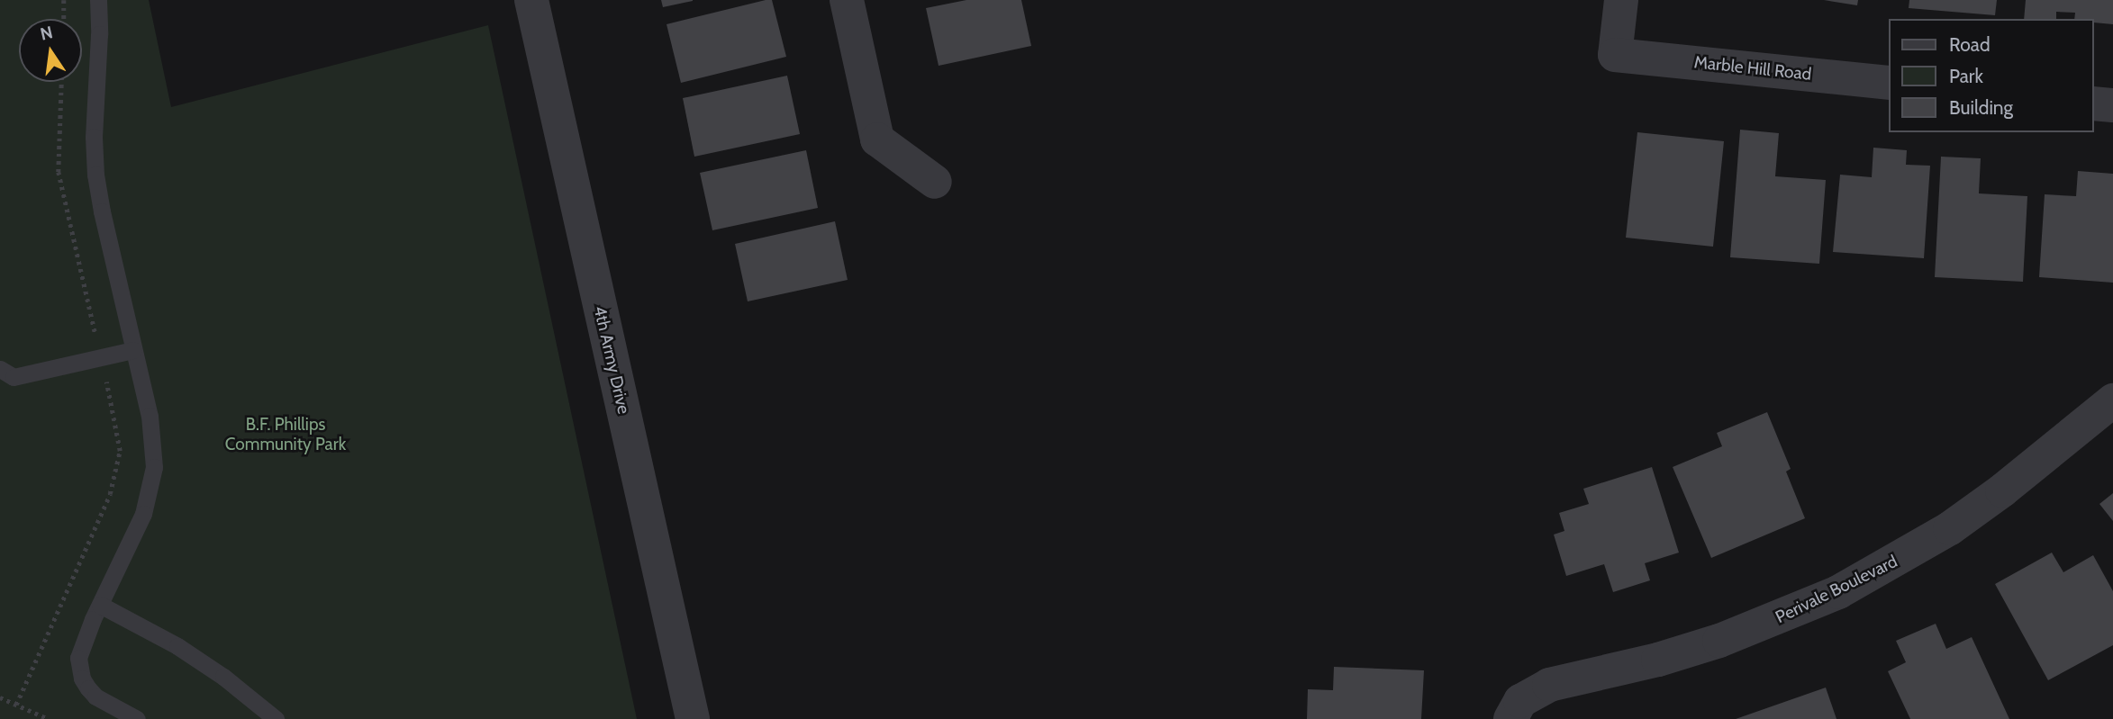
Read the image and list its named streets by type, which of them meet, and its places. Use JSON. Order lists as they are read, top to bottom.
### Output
{
  "streets": {
    "street": ["Marble Hill Road", "4th Army Drive", "Perivale Boulevard"]
  },
  "parks": ["B.F. Phillips Community Park"],
  "legend": ["Road", "Park", "Building"],
  "north": "top"
}
